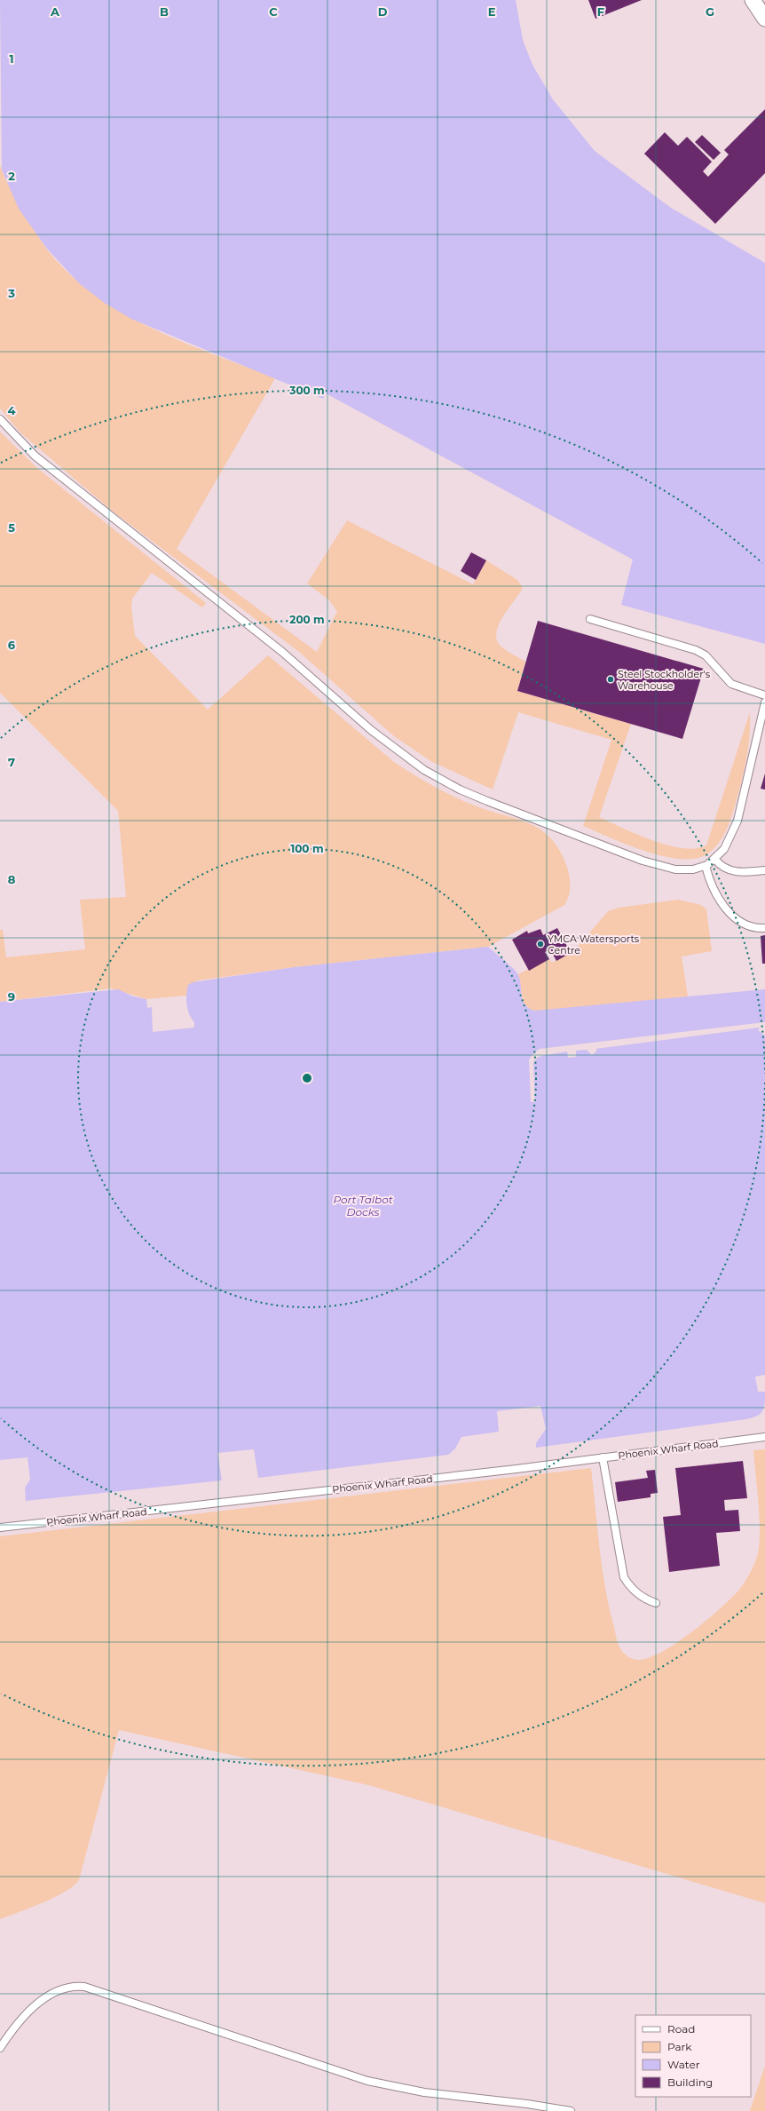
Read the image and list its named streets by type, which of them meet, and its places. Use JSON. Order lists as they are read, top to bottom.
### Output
{
  "streets": {
    "lane": ["Phoenix Wharf Road"]
  },
  "water": ["Port Talbot Docks"],
  "places": ["Steel Stockholder's Warehouse", "YMCA Watersports Centre"],
  "legend": [
    "Road",
    "Park",
    "Water",
    "Building"
  ],
  "grid": {
    "columns": [
      "A",
      "B",
      "C",
      "D",
      "E",
      "F",
      "G"
    ],
    "rows": [
      "1",
      "2",
      "3",
      "4",
      "5",
      "6",
      "7",
      "8",
      "9"
    ]
  },
  "rings": ["300 m", "200 m", "100 m"]
}
